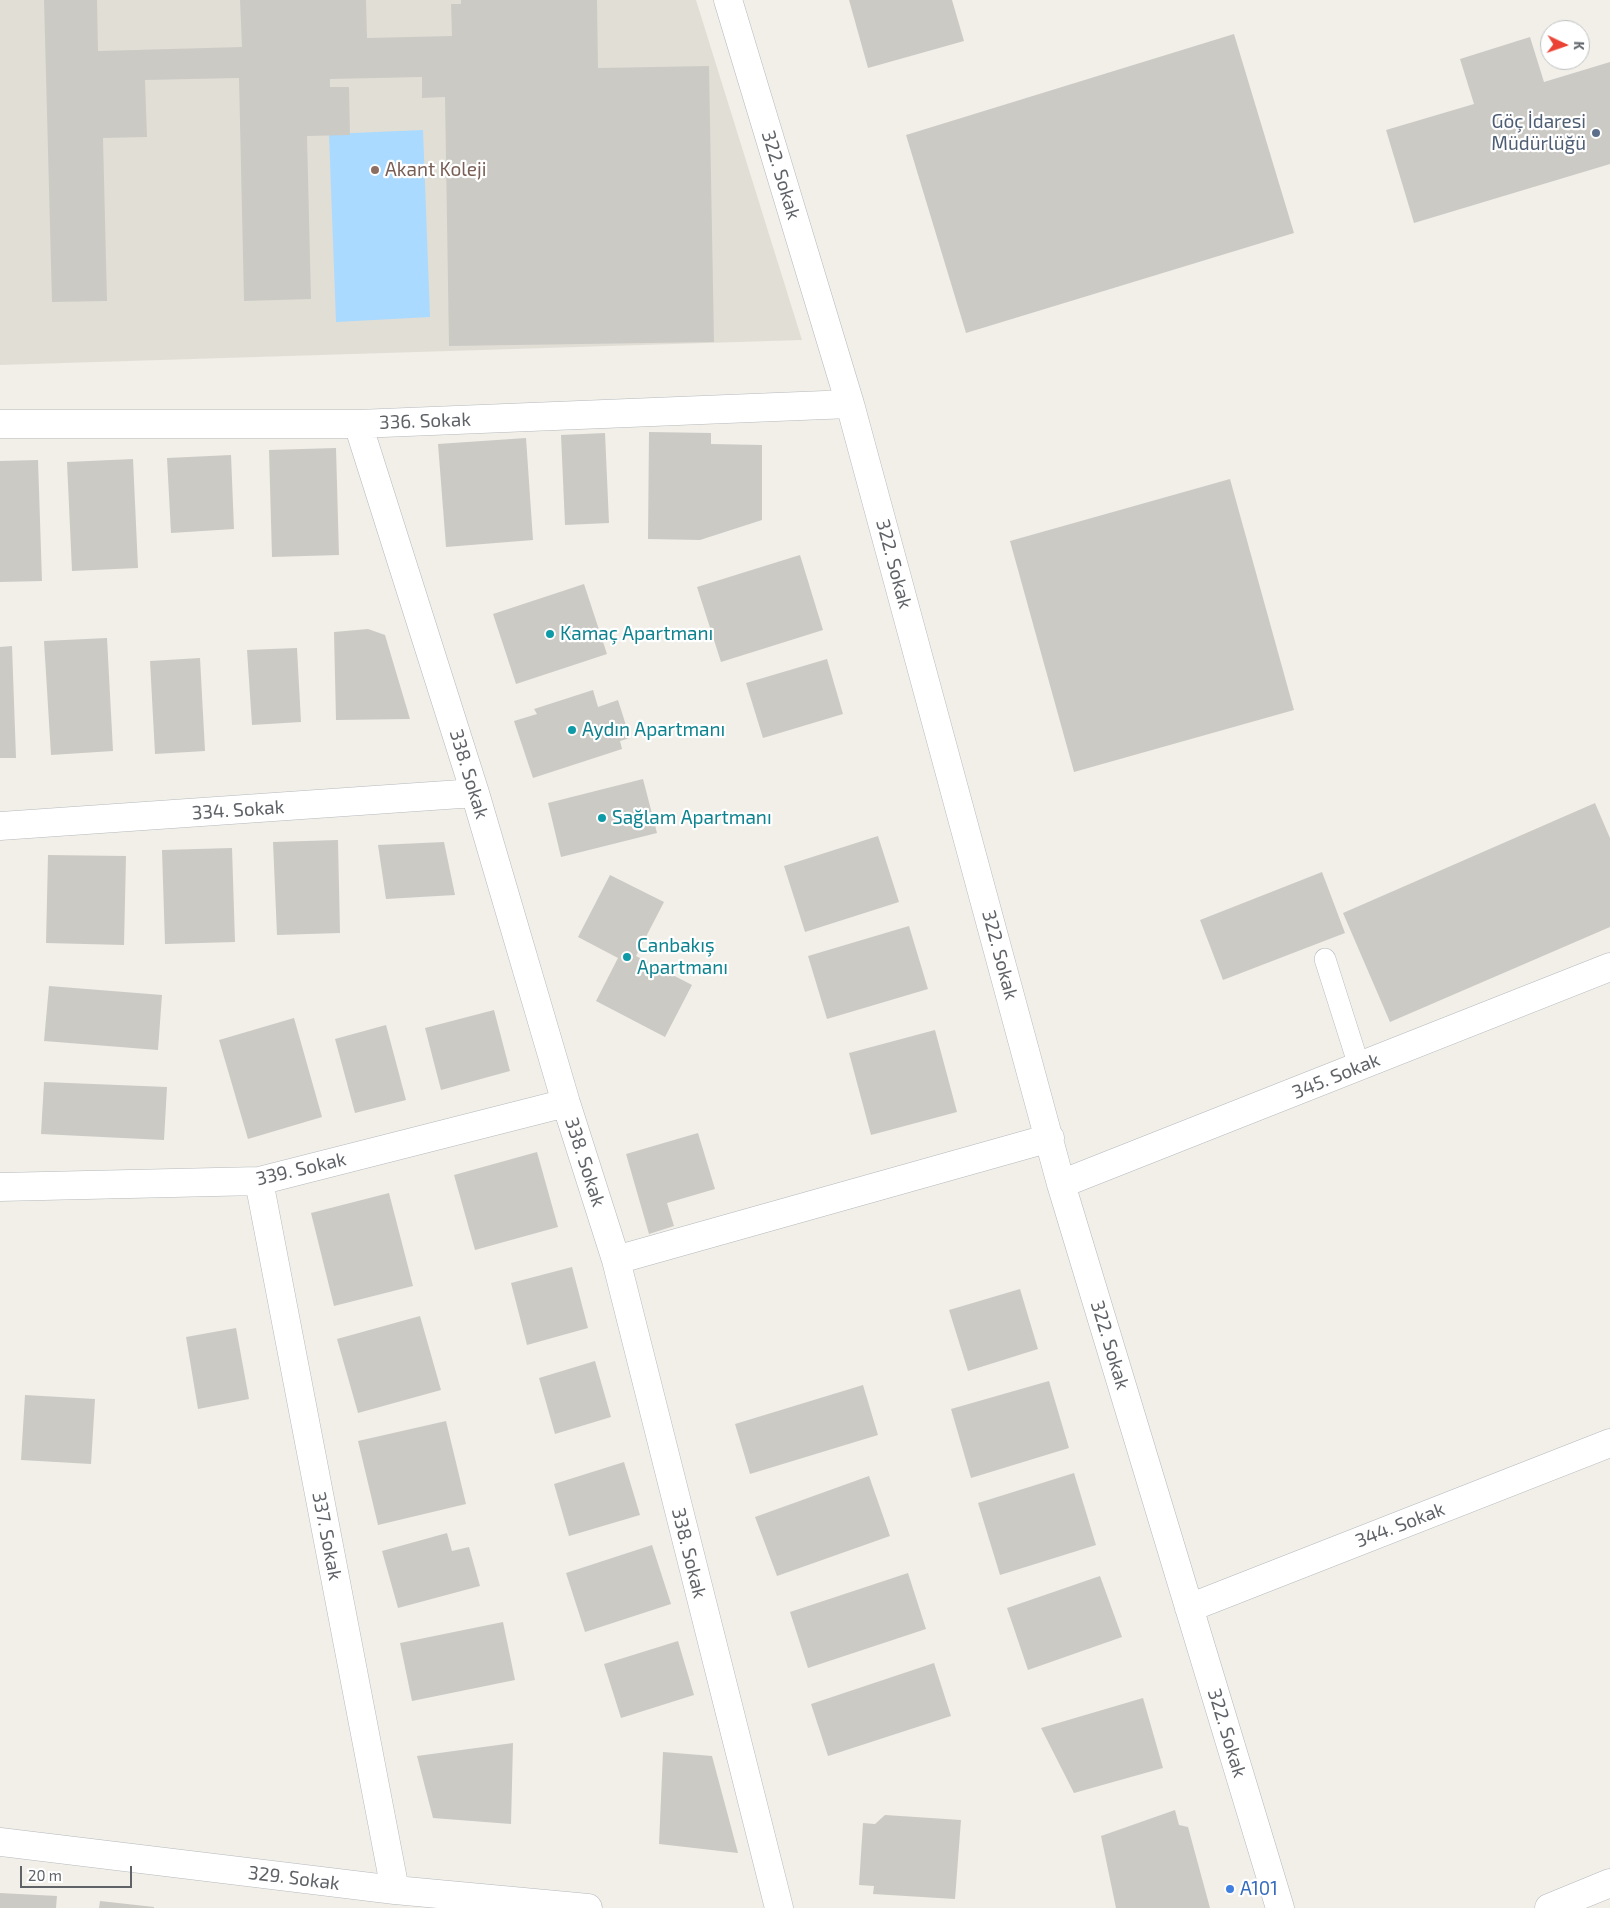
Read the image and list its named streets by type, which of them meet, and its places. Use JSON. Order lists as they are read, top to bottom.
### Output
{
  "streets": {
    "street": [
      "322. Sokak",
      "336. Sokak",
      "338. Sokak",
      "334. Sokak",
      "345. Sokak",
      "339. Sokak",
      "344. Sokak",
      "337. Sokak",
      "329. Sokak"
    ]
  },
  "crossings": [
    ["322. Sokak", "336. Sokak"],
    ["322. Sokak", "345. Sokak"],
    ["322. Sokak", "344. Sokak"],
    ["336. Sokak", "338. Sokak"],
    ["338. Sokak", "334. Sokak"],
    ["338. Sokak", "339. Sokak"],
    ["339. Sokak", "337. Sokak"],
    ["337. Sokak", "329. Sokak"]
  ],
  "places": [
    "Göç İdaresi Müdürlüğü",
    "Akant Koleji",
    "Kamaç Apartmanı",
    "Aydın Apartmanı",
    "Sağlam Apartmanı",
    "Canbakış Apartmanı",
    "A101"
  ],
  "scale_bar": "20 m",
  "north": "right"
}
